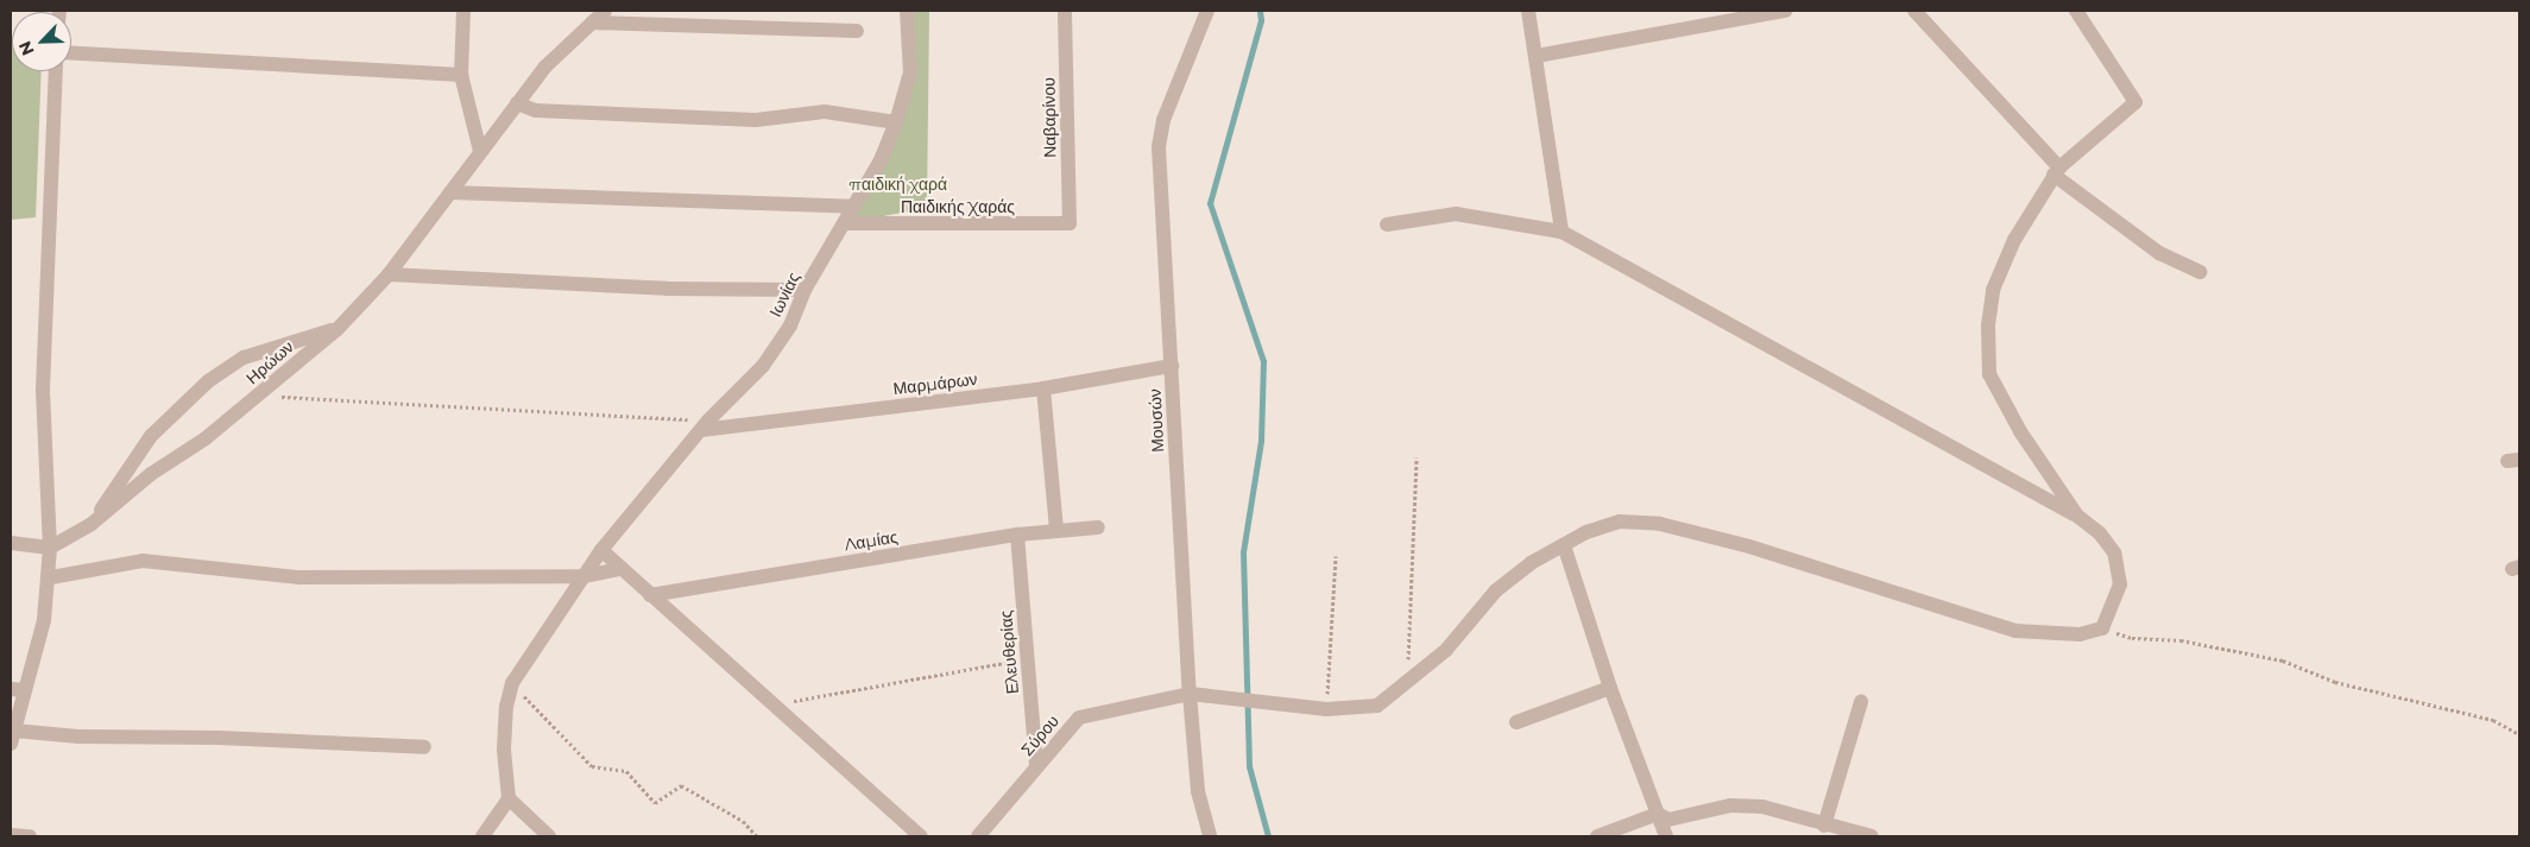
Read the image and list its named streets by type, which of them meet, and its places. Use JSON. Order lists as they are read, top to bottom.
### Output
{
  "streets": {
    "street": [
      "Ναβαρίνου",
      "Παιδικής Χαράς",
      "Ιωνίας",
      "Ηρώων",
      "Μαρμάρων",
      "Μουσών",
      "Λαμίας",
      "Ελευθερίας",
      "Σύρου"
    ]
  },
  "crossings": [
    ["Ναβαρίνου", "Παιδικής Χαράς"],
    ["Παιδικής Χαράς", "Ιωνίας"],
    ["Ιωνίας", "Μαρμάρων"],
    ["Μαρμάρων", "Μουσών"],
    ["Μουσών", "Σύρου"],
    ["Λαμίας", "Ελευθερίας"],
    ["Ελευθερίας", "Σύρου"]
  ],
  "parks": ["παιδική χαρά"],
  "north": "bottom left"
}
